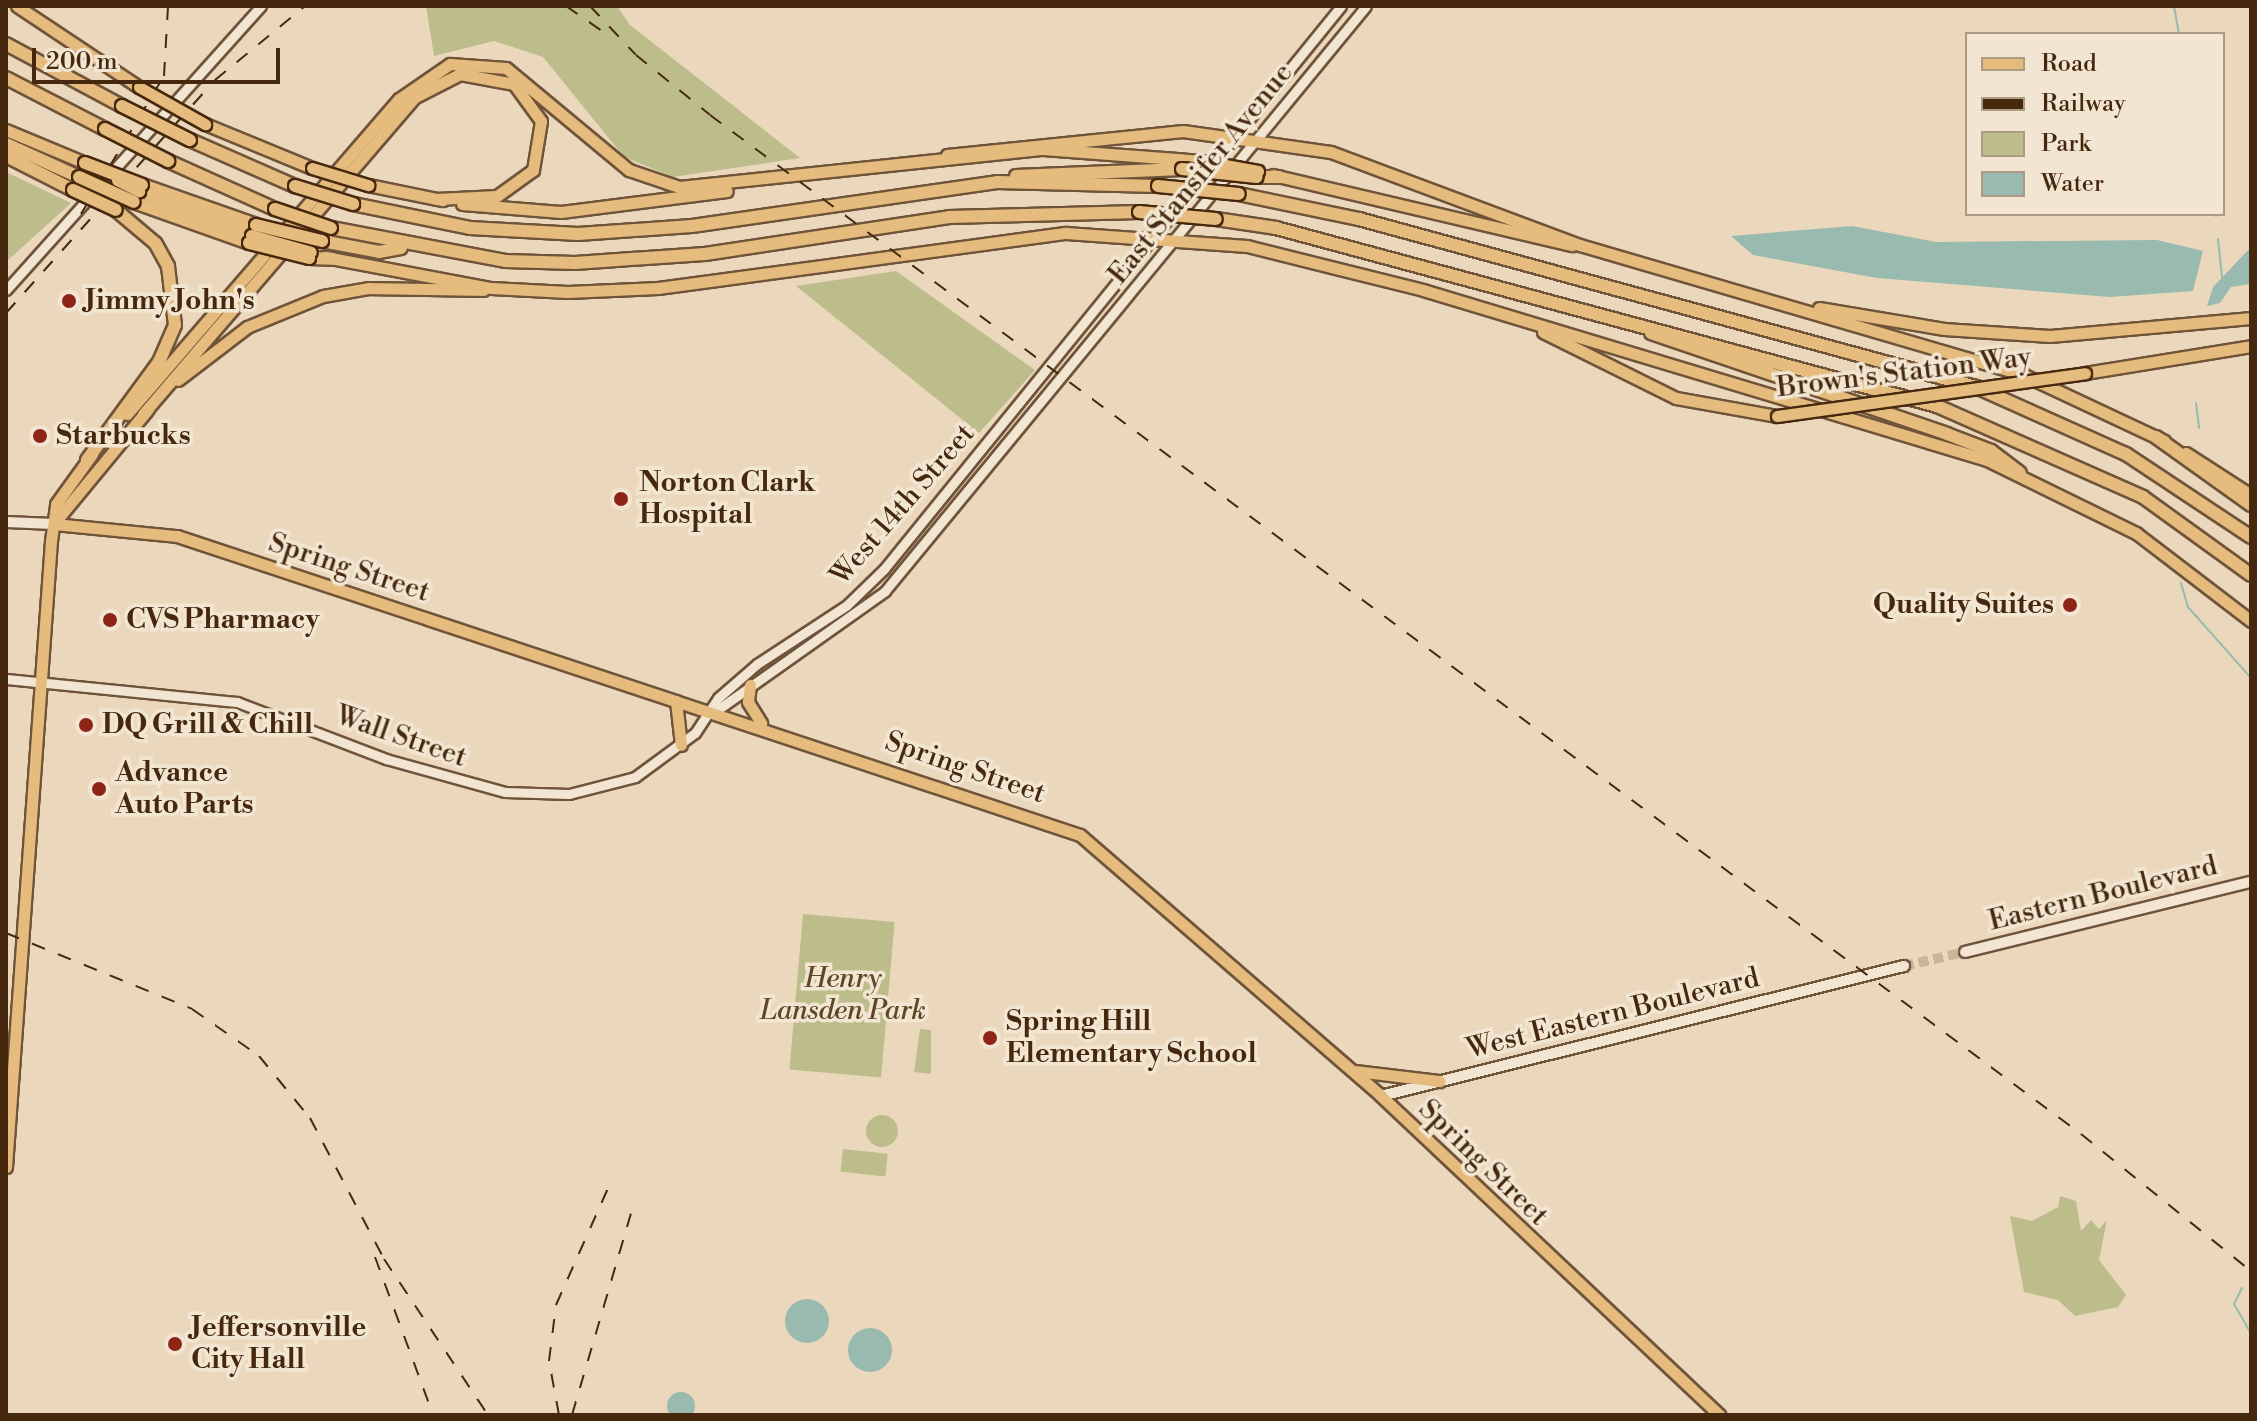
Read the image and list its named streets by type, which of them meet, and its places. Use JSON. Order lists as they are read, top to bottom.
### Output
{
  "streets": {
    "main road": [
      "Brown's Station Way",
      "Spring Street",
      "Eastern Boulevard",
      "West Eastern Boulevard"
    ],
    "street": ["East Stansifer Avenue", "West 14th Street", "Wall Street"]
  },
  "crossings": [
    ["East Stansifer Avenue", "West 14th Street"],
    ["West 14th Street", "Spring Street"],
    ["West 14th Street", "Wall Street"],
    ["Spring Street", "Wall Street"],
    ["Spring Street", "West Eastern Boulevard"]
  ],
  "parks": ["Henry Lansden Park"],
  "places": [
    "Jimmy John's",
    "Starbucks",
    "Norton Clark Hospital",
    "Quality Suites",
    "CVS Pharmacy",
    "DQ Grill & Chill",
    "Advance Auto Parts",
    "Spring Hill Elementary School",
    "Jeffersonville City Hall"
  ],
  "legend": [
    "Road",
    "Railway",
    "Park",
    "Water"
  ],
  "scale_bar": "200 m"
}
